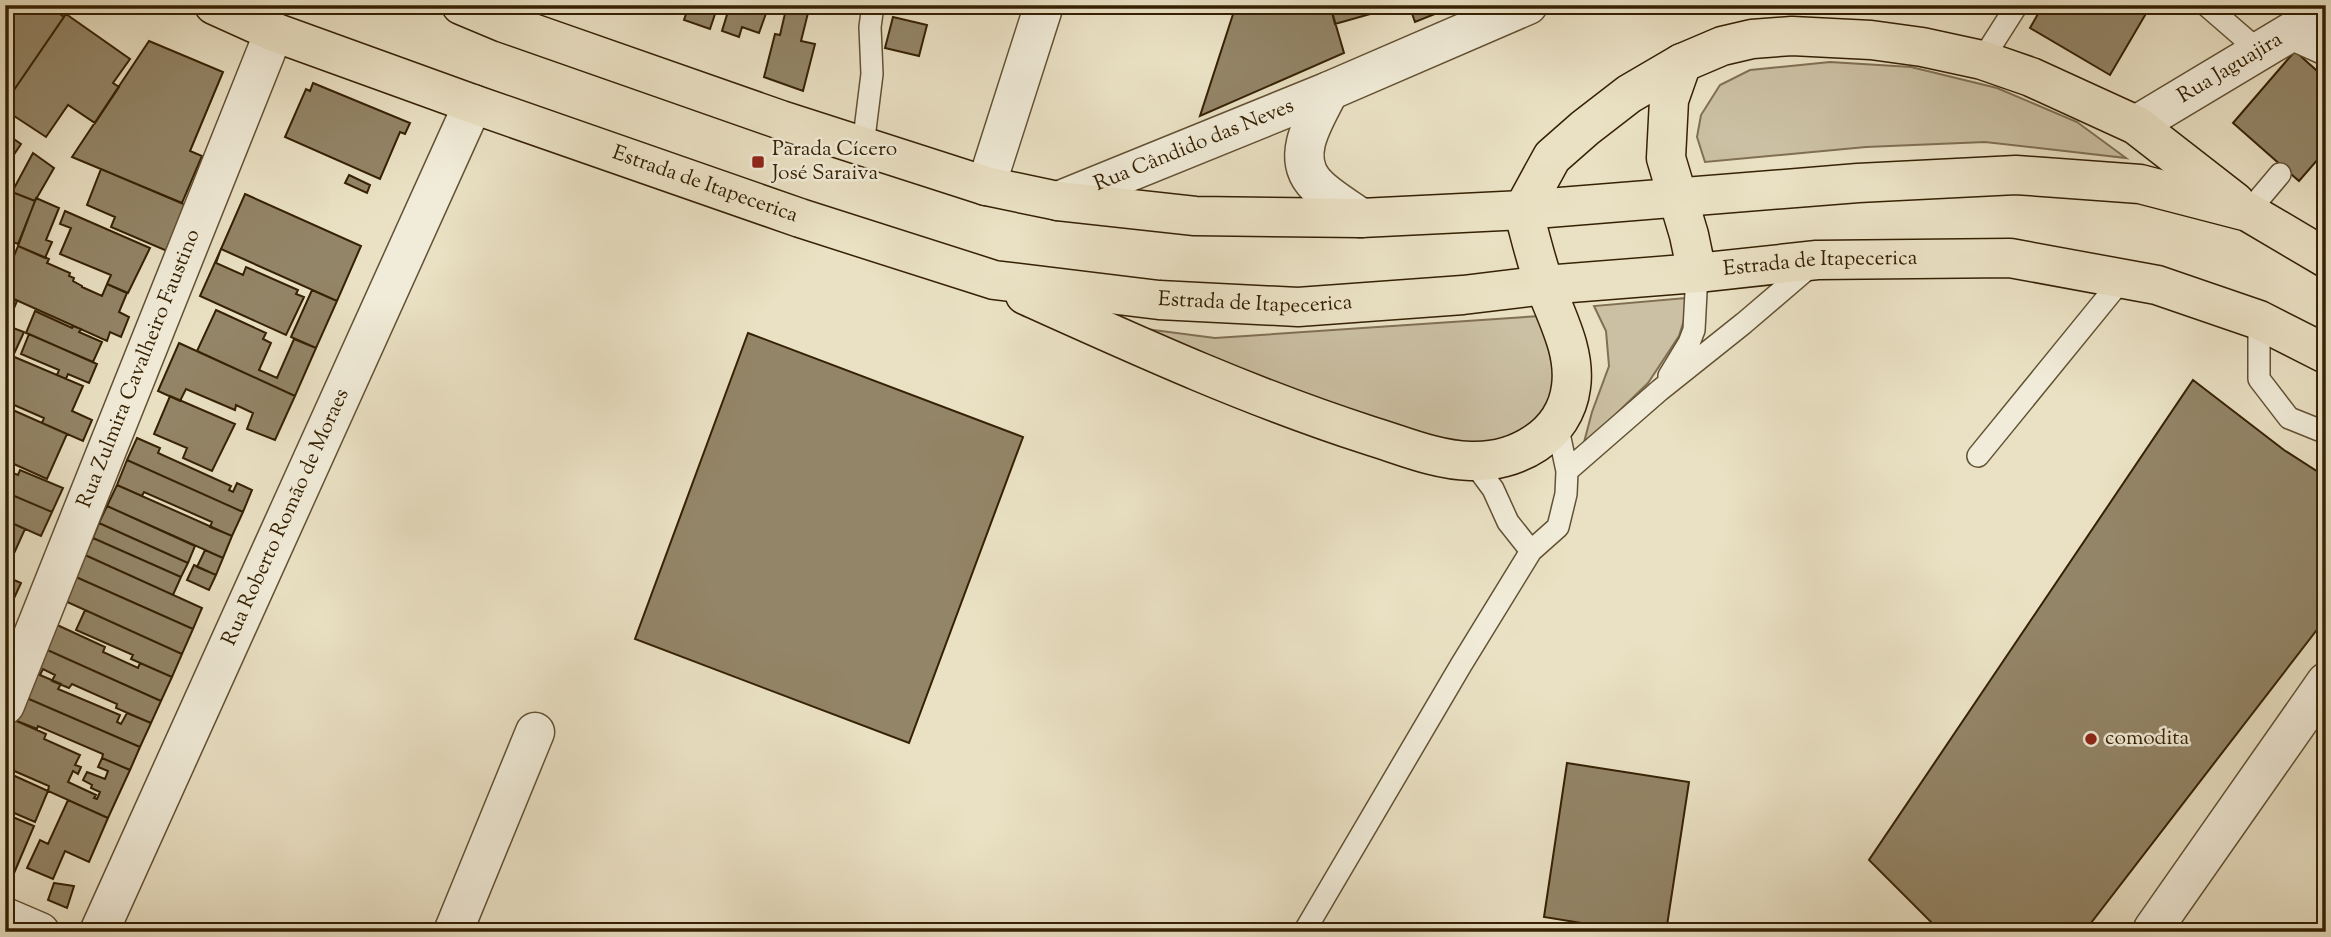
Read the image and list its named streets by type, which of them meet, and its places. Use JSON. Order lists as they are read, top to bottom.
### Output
{
  "streets": {
    "main road": ["Estrada de Itapecerica"],
    "street": [
      "Rua Jaguajira",
      "Rua Cândido das Neves",
      "Rua Zulmira Cavalheiro Faustino",
      "Rua Roberto Romão de Moraes"
    ]
  },
  "crossings": [
    ["Estrada de Itapecerica", "Rua Zulmira Cavalheiro Faustino"],
    ["Estrada de Itapecerica", "Rua Roberto Romão de Moraes"]
  ],
  "places": {
    "transit": ["Parada Cícero José Saraiva"],
    "other": ["comodita"]
  }
}
